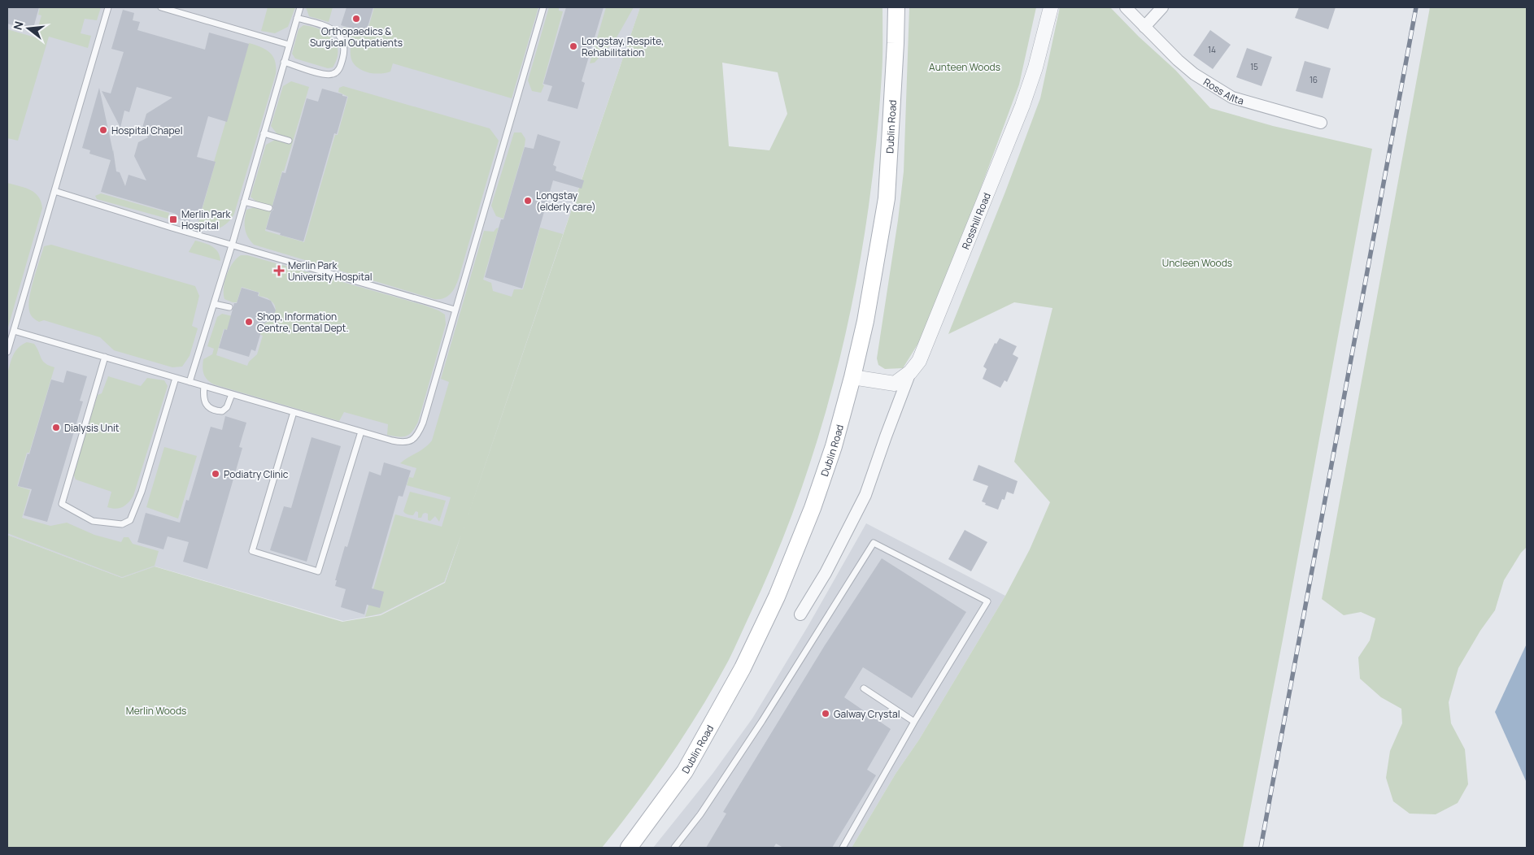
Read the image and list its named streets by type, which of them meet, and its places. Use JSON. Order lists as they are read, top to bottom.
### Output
{
  "streets": {
    "main road": ["Dublin Road"],
    "street": ["Ross Allta", "Rosshill Road"]
  },
  "crossings": [
    ["Dublin Road", "Rosshill Road"]
  ],
  "parks": ["Aunteen Woods", "Uncleen Woods", "Merlin Woods"],
  "places": {
    "other": [
      "Orthopaedics & Surgical Outpatients",
      "Longstay, Respite, Rehabilitation",
      "Hospital Chapel",
      "Longstay (elderly care)",
      "Shop, Information Centre, Dental Dept.",
      "Dialysis Unit",
      "Podiatry Clinic",
      "Galway Crystal"
    ],
    "transit": ["Merlin Park Hospital"],
    "health": ["Merlin Park University Hospital"]
  },
  "house_numbers": ["14", "15", "16"],
  "north": "left"
}
